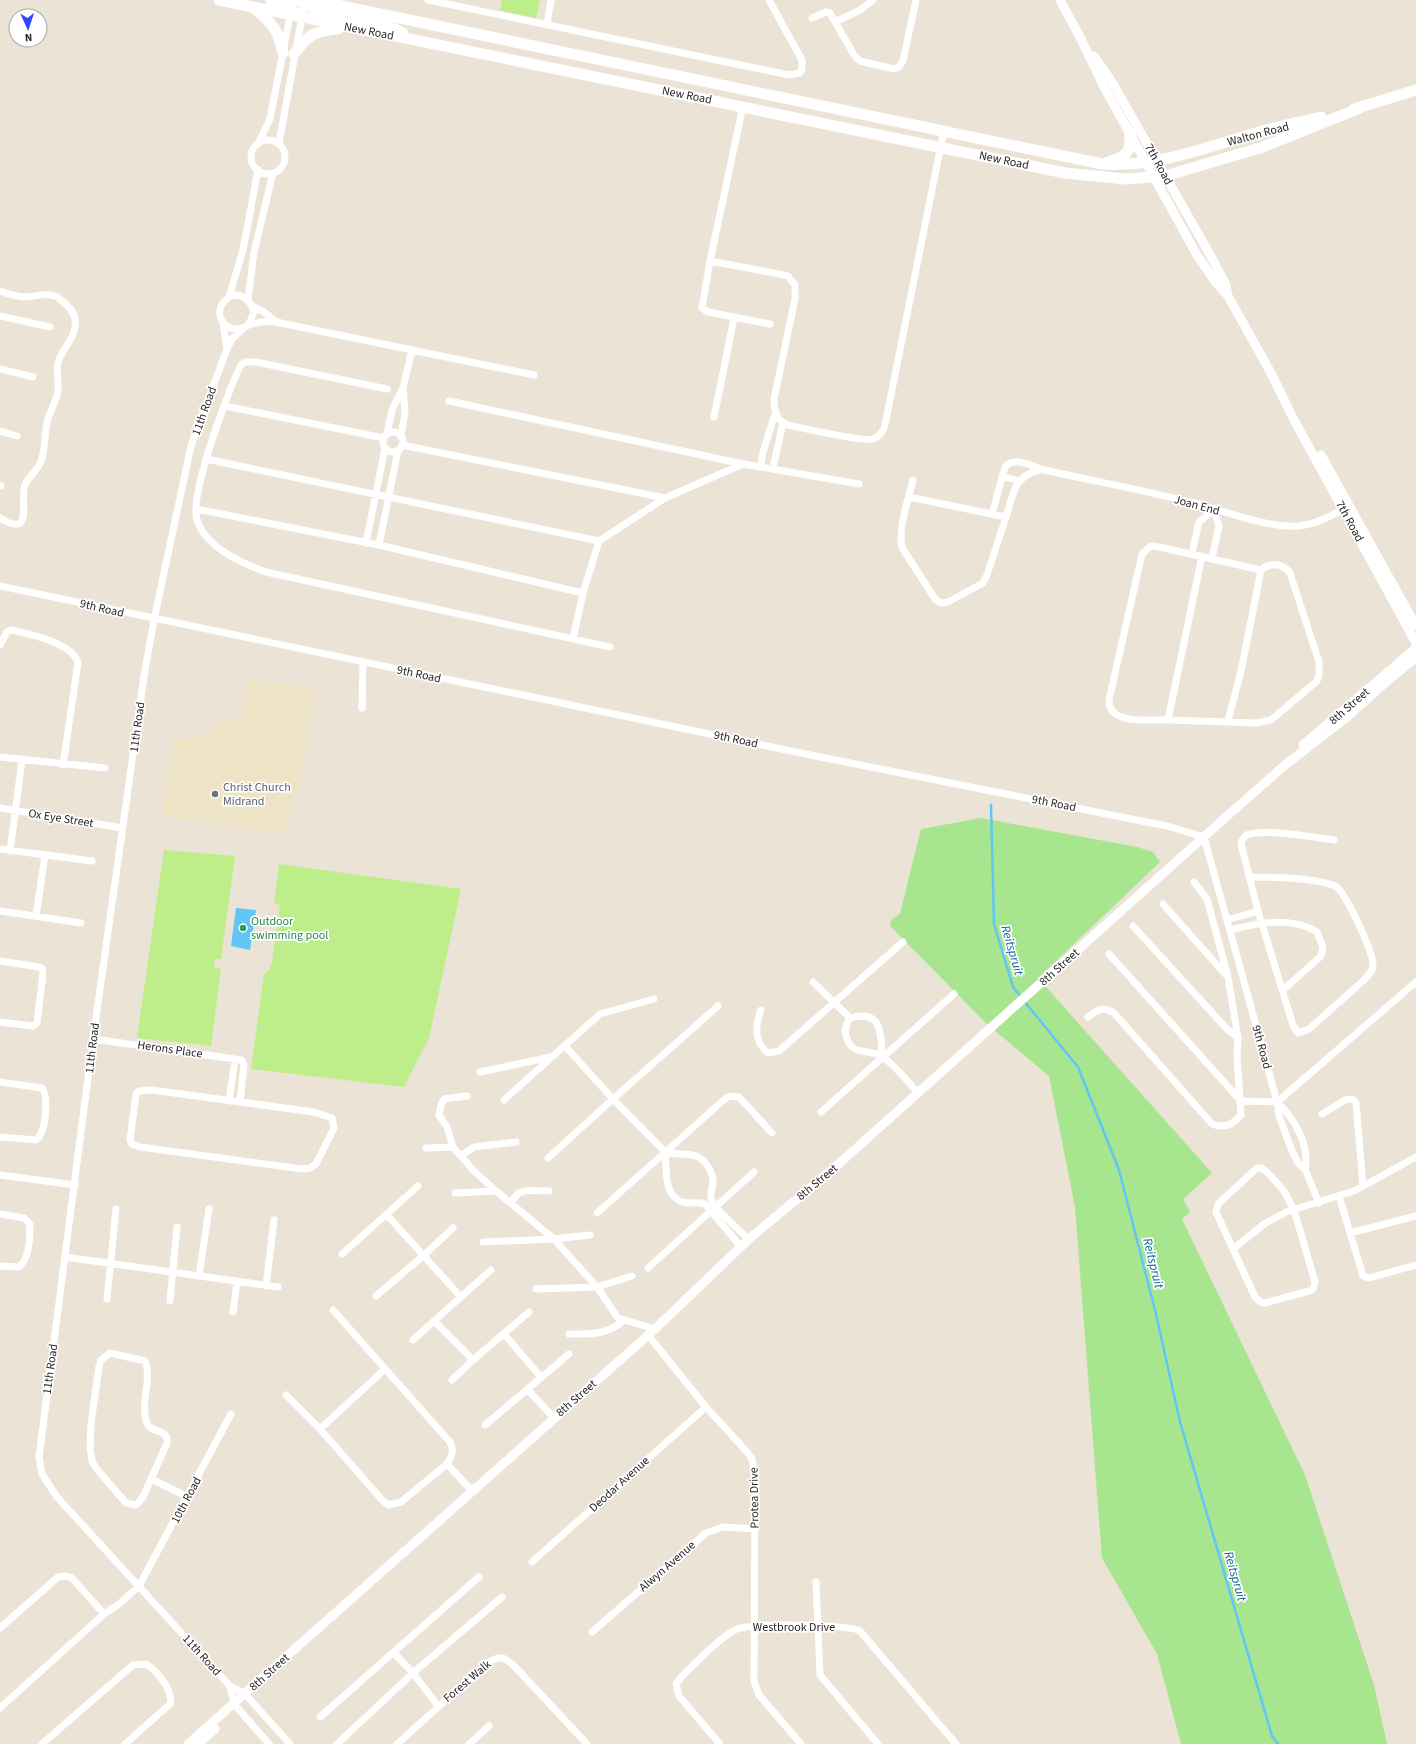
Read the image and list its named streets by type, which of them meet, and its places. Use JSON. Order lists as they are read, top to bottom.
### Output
{
  "streets": {
    "main road": ["New Road", "Walton Road"],
    "street": [
      "7th Road",
      "11th Road",
      "Joan End",
      "9th Road",
      "8th Street",
      "Ox Eye Street",
      "Herons Place",
      "Deodar Avenue",
      "Protea Drive",
      "10th Road",
      "Alwyn Avenue",
      "Westbrook Drive",
      "Forest Walk"
    ]
  },
  "crossings": [
    ["New Road", "Walton Road"],
    ["New Road", "7th Road"],
    ["Walton Road", "7th Road"],
    ["7th Road", "Joan End"],
    ["11th Road", "9th Road"],
    ["11th Road", "8th Street"],
    ["11th Road", "Ox Eye Street"],
    ["11th Road", "Herons Place"],
    ["11th Road", "10th Road"],
    ["9th Road", "8th Street"],
    ["8th Street", "Protea Drive"],
    ["Deodar Avenue", "Protea Drive"],
    ["Protea Drive", "Alwyn Avenue"],
    ["Protea Drive", "Westbrook Drive"]
  ],
  "water": ["Reitspruit"],
  "places": ["Christ Church Midrand", "Outdoor swimming pool"],
  "north": "bottom"
}
